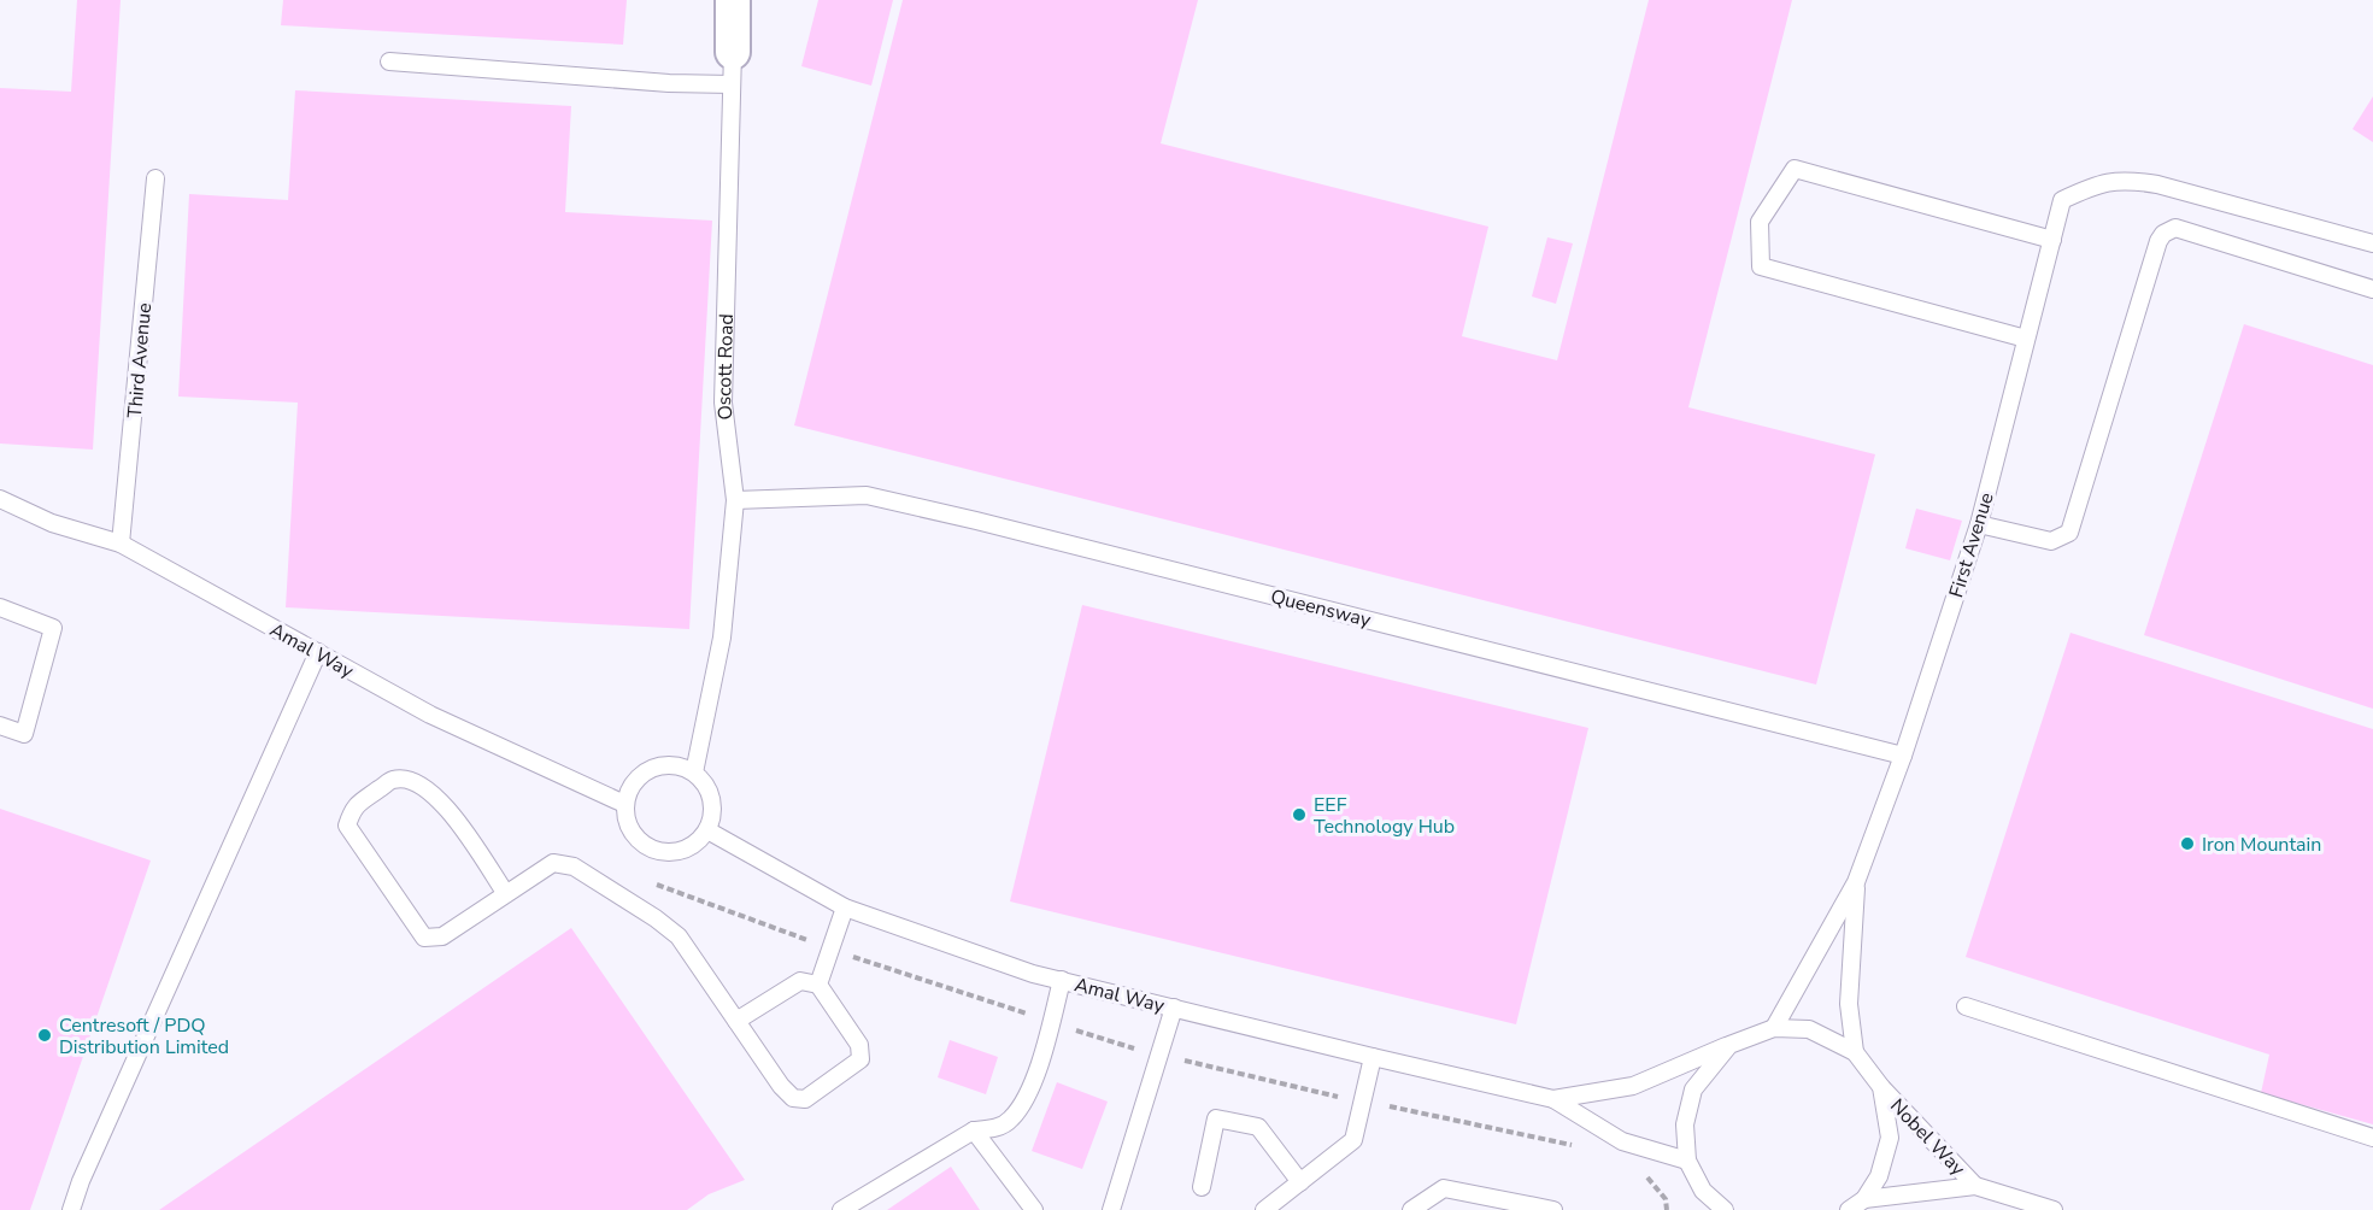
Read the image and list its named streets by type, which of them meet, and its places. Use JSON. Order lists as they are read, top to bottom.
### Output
{
  "streets": {
    "street": ["Oscott Road"],
    "lane": [
      "Third Avenue",
      "First Avenue",
      "Queensway",
      "Amal Way",
      "Nobel Way"
    ]
  },
  "crossings": [
    ["Third Avenue", "Amal Way"],
    ["Oscott Road", "Queensway"],
    ["Oscott Road", "Amal Way"],
    ["First Avenue", "Queensway"],
    ["First Avenue", "Amal Way"],
    ["First Avenue", "Nobel Way"]
  ],
  "places": ["EEF Technology Hub", "Iron Mountain", "Centresoft / PDQ Distribution Limited"]
}
